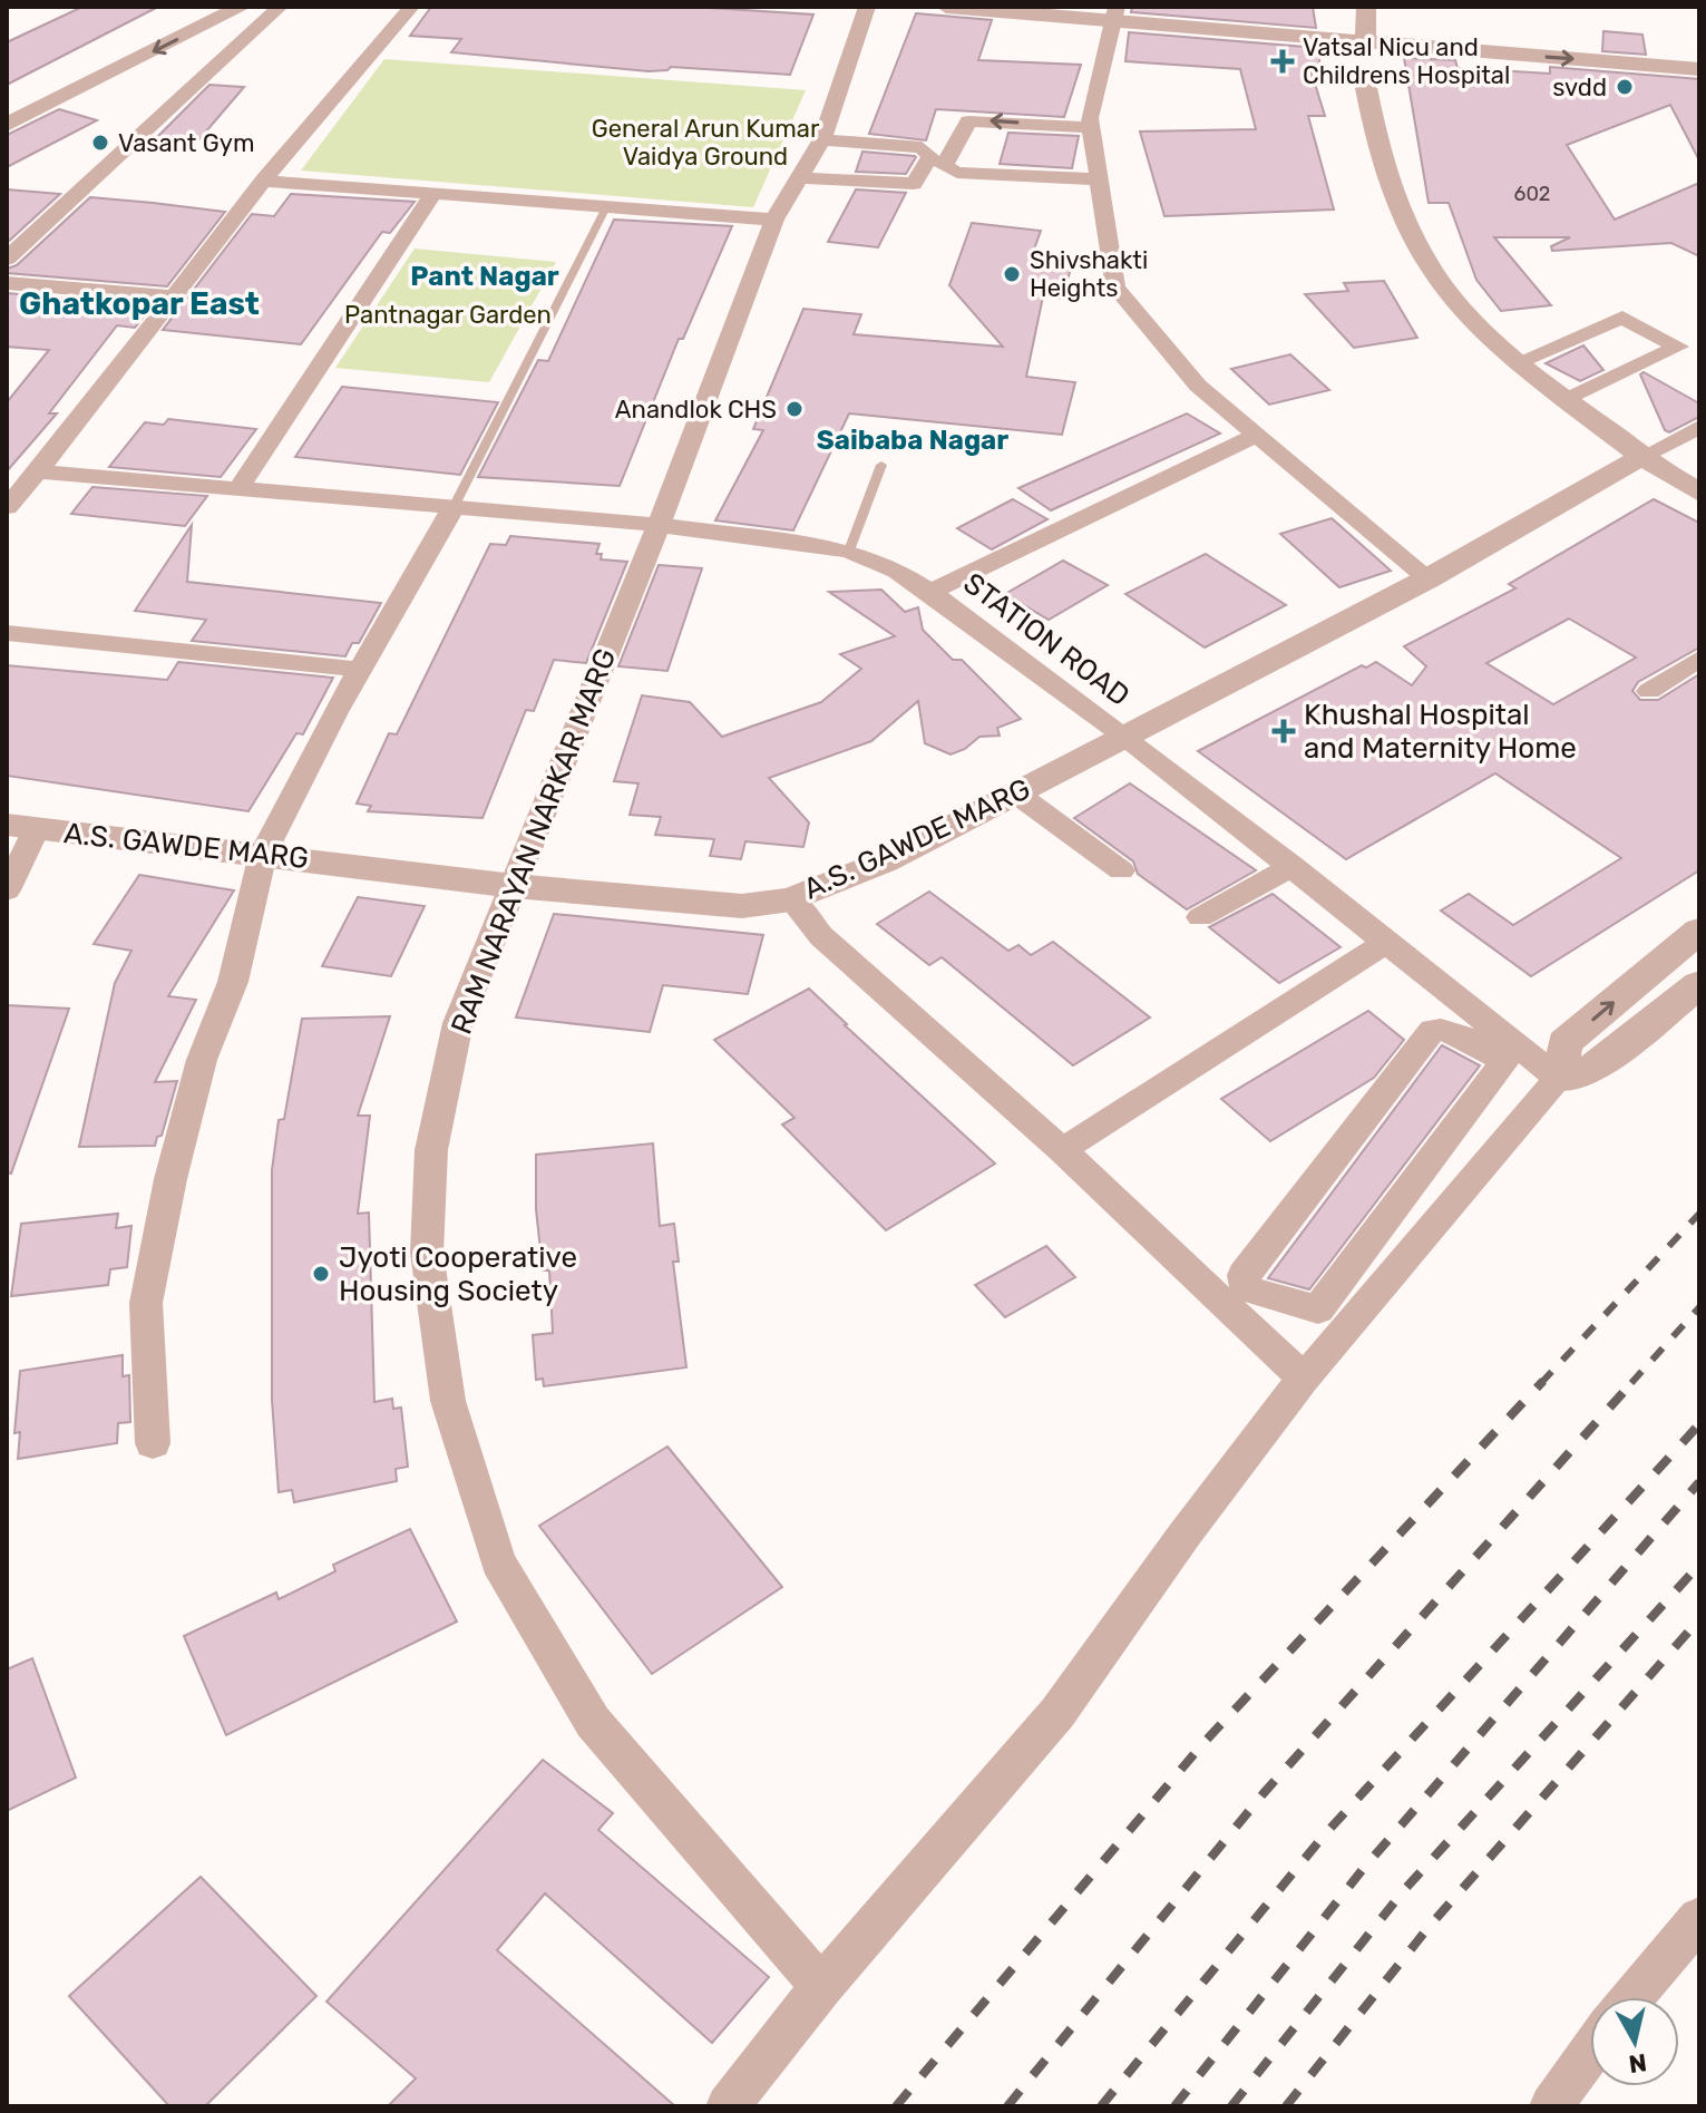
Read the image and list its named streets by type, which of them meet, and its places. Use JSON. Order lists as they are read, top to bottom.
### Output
{
  "streets": {
    "street": ["STATION ROAD", "A.S. GAWDE MARG", "RAM NARAYAN NARKAR MARG"]
  },
  "crossings": [
    ["STATION ROAD", "A.S. GAWDE MARG"],
    ["STATION ROAD", "RAM NARAYAN NARKAR MARG"],
    ["A.S. GAWDE MARG", "RAM NARAYAN NARKAR MARG"]
  ],
  "districts": ["Pant Nagar", "Ghatkopar East", "Saibaba Nagar"],
  "parks": ["General Arun Kumar Vaidya Ground", "Pantnagar Garden"],
  "places": {
    "health": ["Vatsal Nicu and Childrens Hospital", "Khushal Hospital and Maternity Home"],
    "other": [
      "svdd",
      "Vasant Gym",
      "Shivshakti Heights",
      "Anandlok CHS",
      "Jyoti Cooperative Housing Society"
    ]
  },
  "house_numbers": ["602"],
  "north": "bottom"
}
